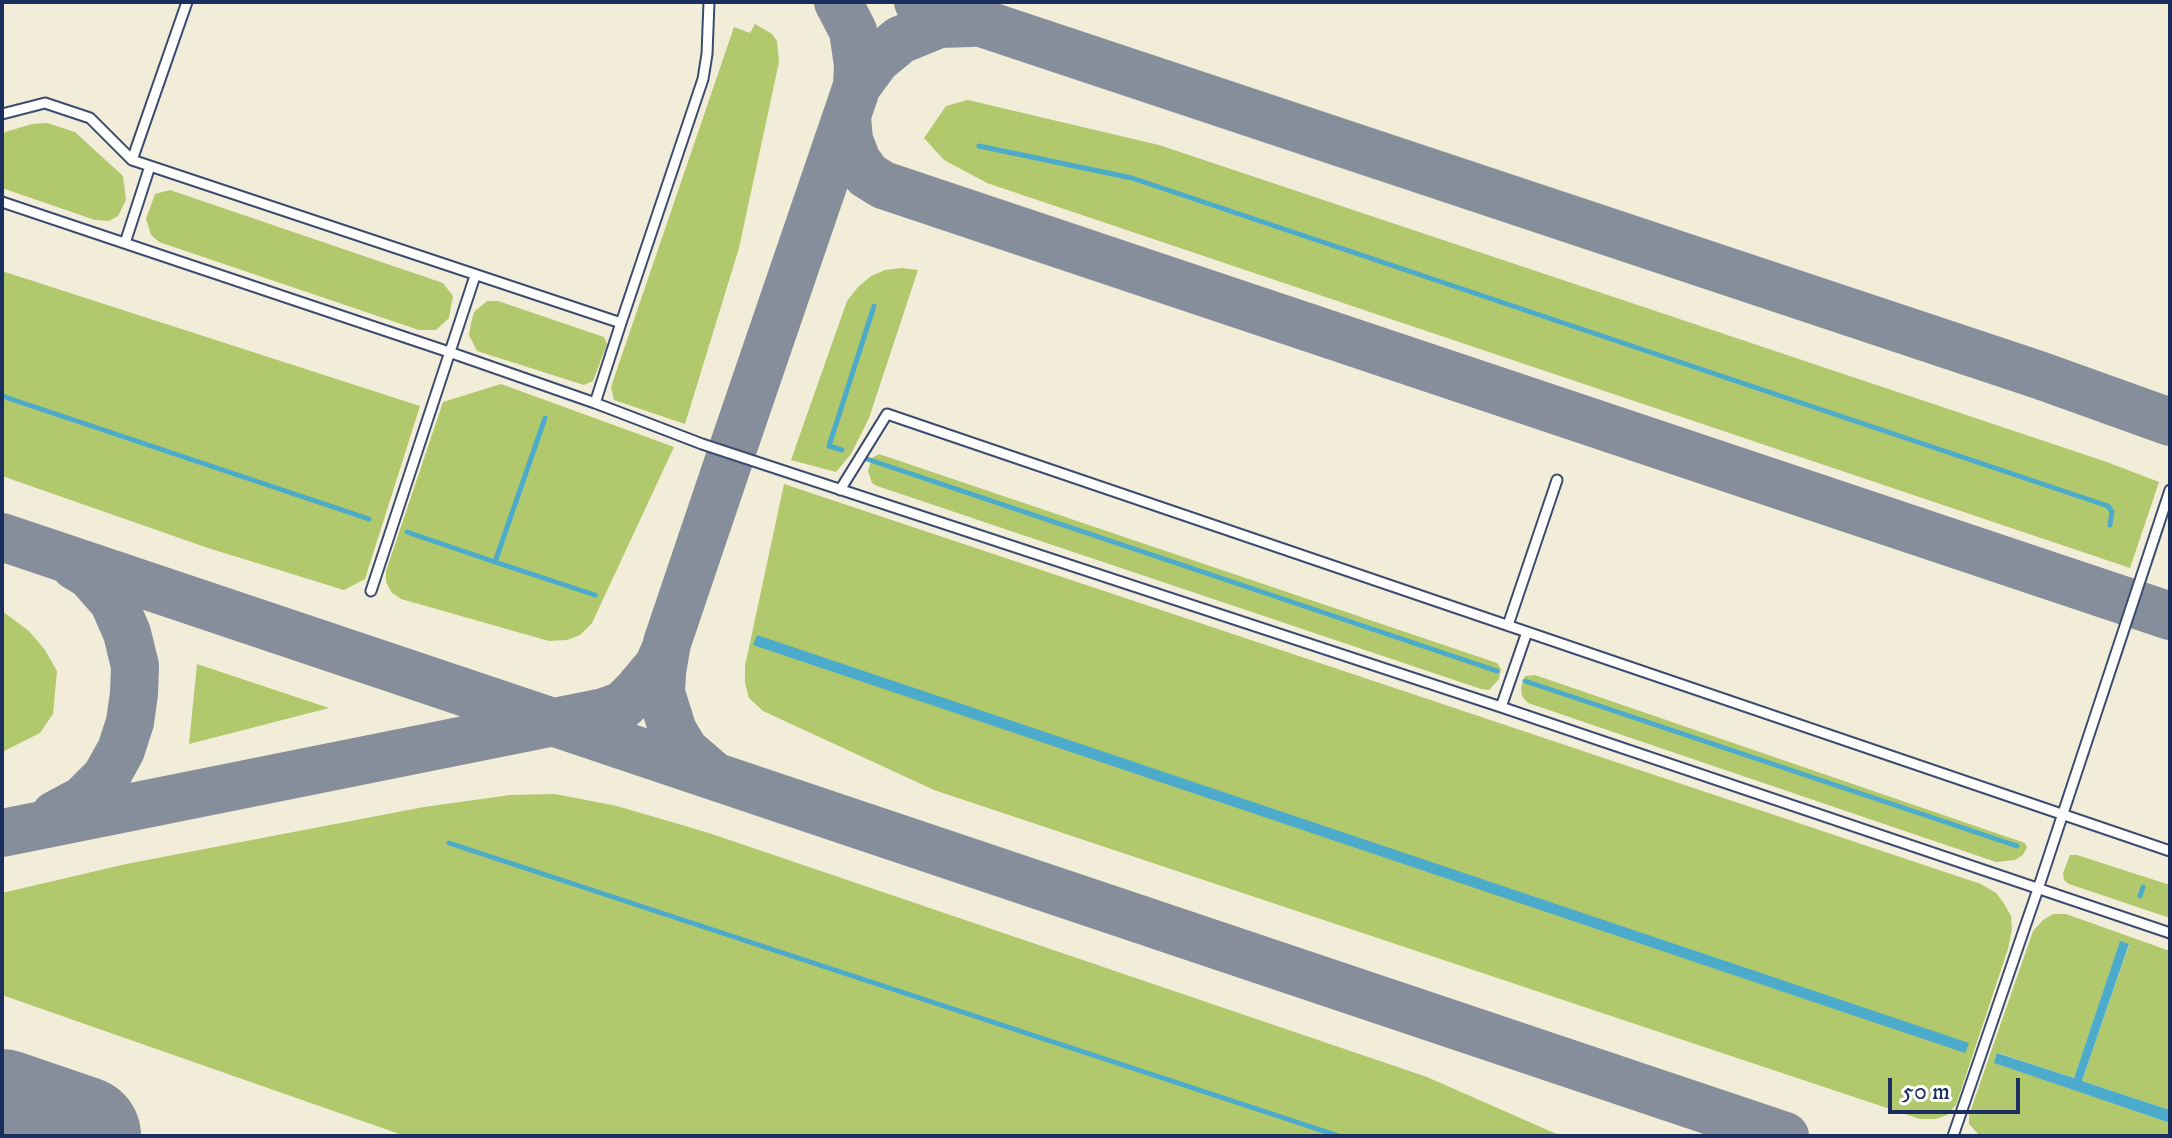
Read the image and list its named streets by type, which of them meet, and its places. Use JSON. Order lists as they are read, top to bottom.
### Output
{
  "scale_bar": "50 m"
}
